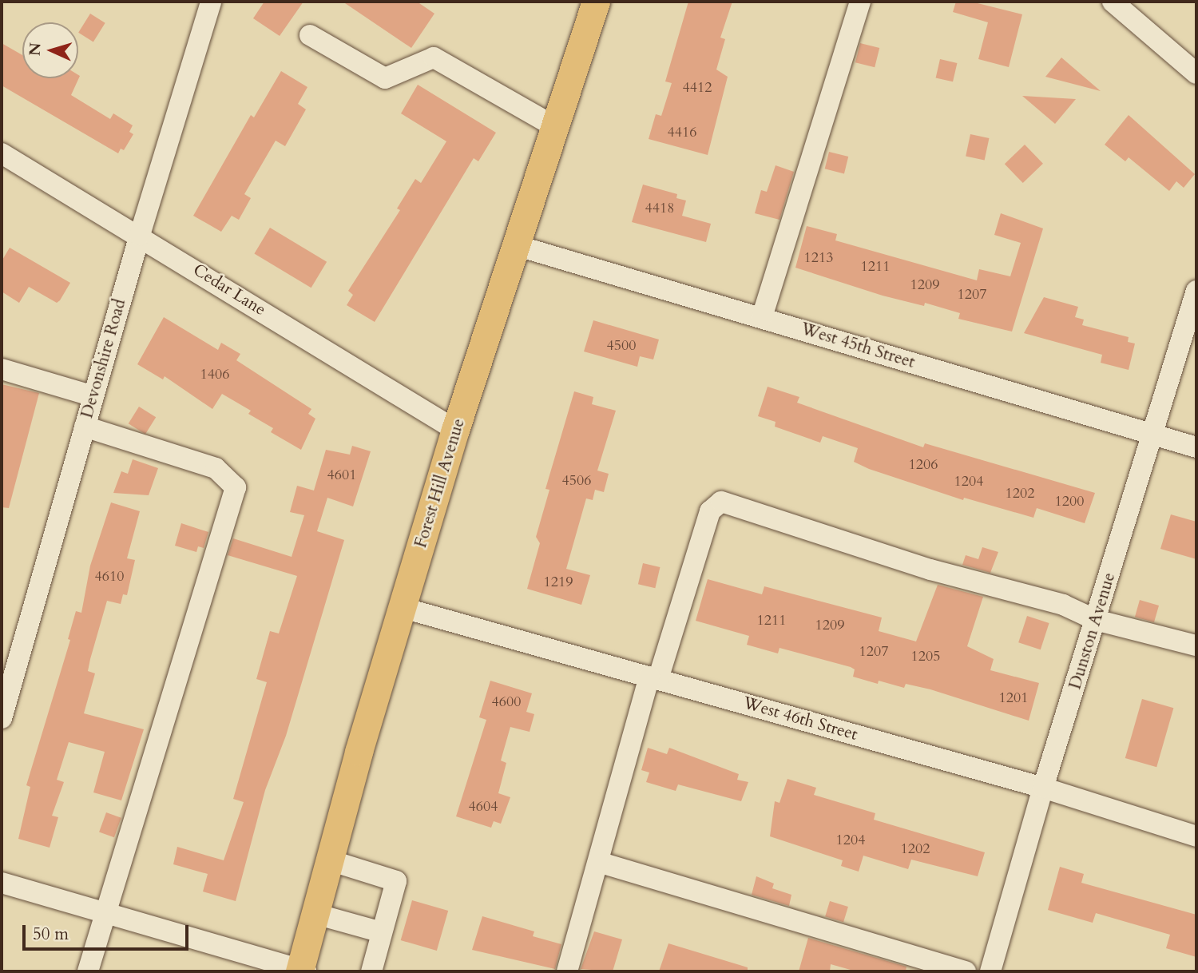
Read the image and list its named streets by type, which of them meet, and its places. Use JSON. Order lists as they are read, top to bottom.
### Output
{
  "streets": {
    "main road": ["Forest Hill Avenue"],
    "street": [
      "Cedar Lane",
      "West 45th Street",
      "Devonshire Road",
      "Dunston Avenue",
      "West 46th Street"
    ]
  },
  "crossings": [
    ["Cedar Lane", "Devonshire Road"],
    ["Cedar Lane", "Forest Hill Avenue"],
    ["West 45th Street", "Forest Hill Avenue"],
    ["West 45th Street", "Dunston Avenue"],
    ["Forest Hill Avenue", "West 46th Street"],
    ["Dunston Avenue", "West 46th Street"]
  ],
  "house_numbers": [
    "4412",
    "4416",
    "4418",
    "1213",
    "1211",
    "1209",
    "1207",
    "4500",
    "1406",
    "1206",
    "4601",
    "4506",
    "1204",
    "1202",
    "1200",
    "4610",
    "1219",
    "1211",
    "1209",
    "1207",
    "1205",
    "1201",
    "4600",
    "4604",
    "1204",
    "1202"
  ],
  "scale_bar": "50 m",
  "north": "left"
}
